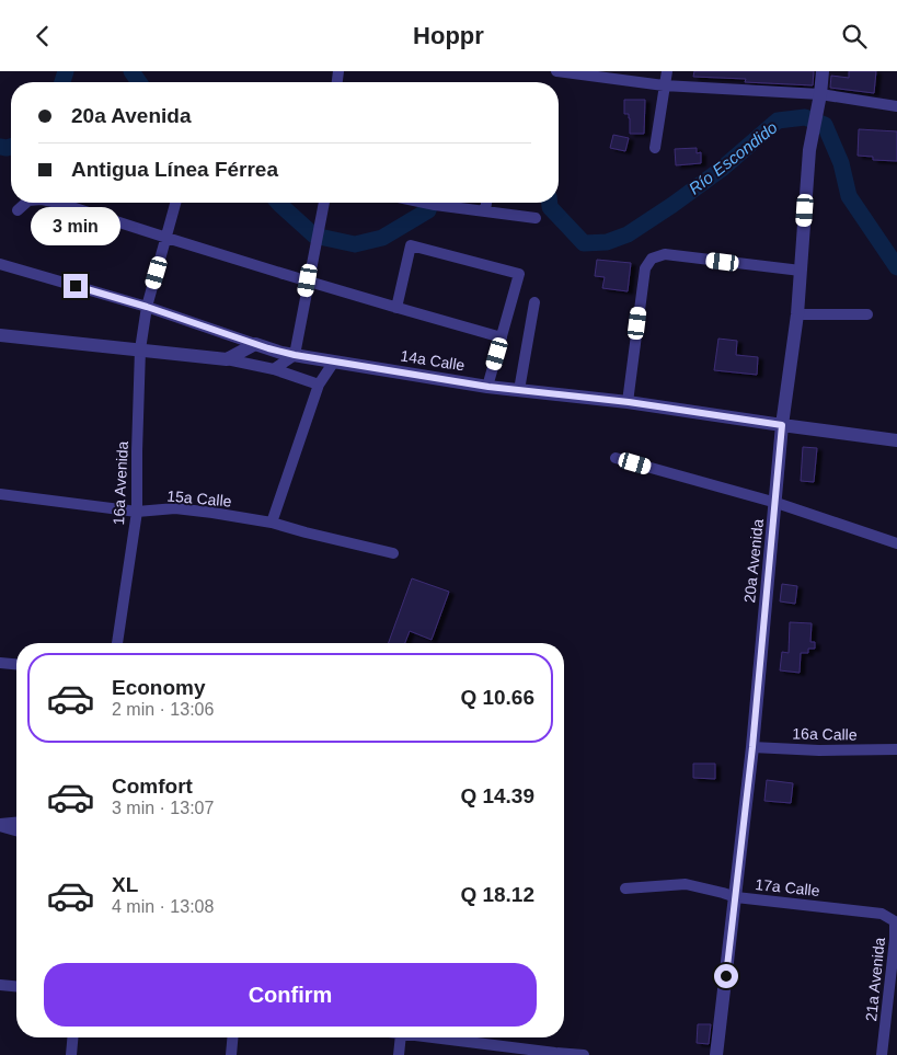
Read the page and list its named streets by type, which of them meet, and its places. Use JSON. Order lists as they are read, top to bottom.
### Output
{
  "streets": {
    "street": [
      "14a Calle",
      "16a Avenida",
      "15a Calle",
      "20a Avenida",
      "16a Calle",
      "17a Calle",
      "21a Avenida"
    ]
  },
  "crossings": [
    ["14a Calle", "20a Avenida"],
    ["16a Avenida", "15a Calle"],
    ["20a Avenida", "16a Calle"],
    ["20a Avenida", "17a Calle"],
    ["17a Calle", "21a Avenida"]
  ],
  "water": ["Río Escondido"],
  "page": {
    "header": "Hoppr",
    "banner": ["20a Avenida", "Antigua Línea Férrea"],
    "bubble": "3 min",
    "list": [
      {
        "name": "Economy",
        "note": "2 min · 13:06",
        "value": "Q 10.66"
      },
      {
        "name": "Comfort",
        "note": "3 min · 13:07",
        "value": "Q 14.39"
      },
      {
        "name": "XL",
        "note": "4 min · 13:08",
        "value": "Q 18.12"
      }
    ],
    "buttons": "Confirm"
  }
}
